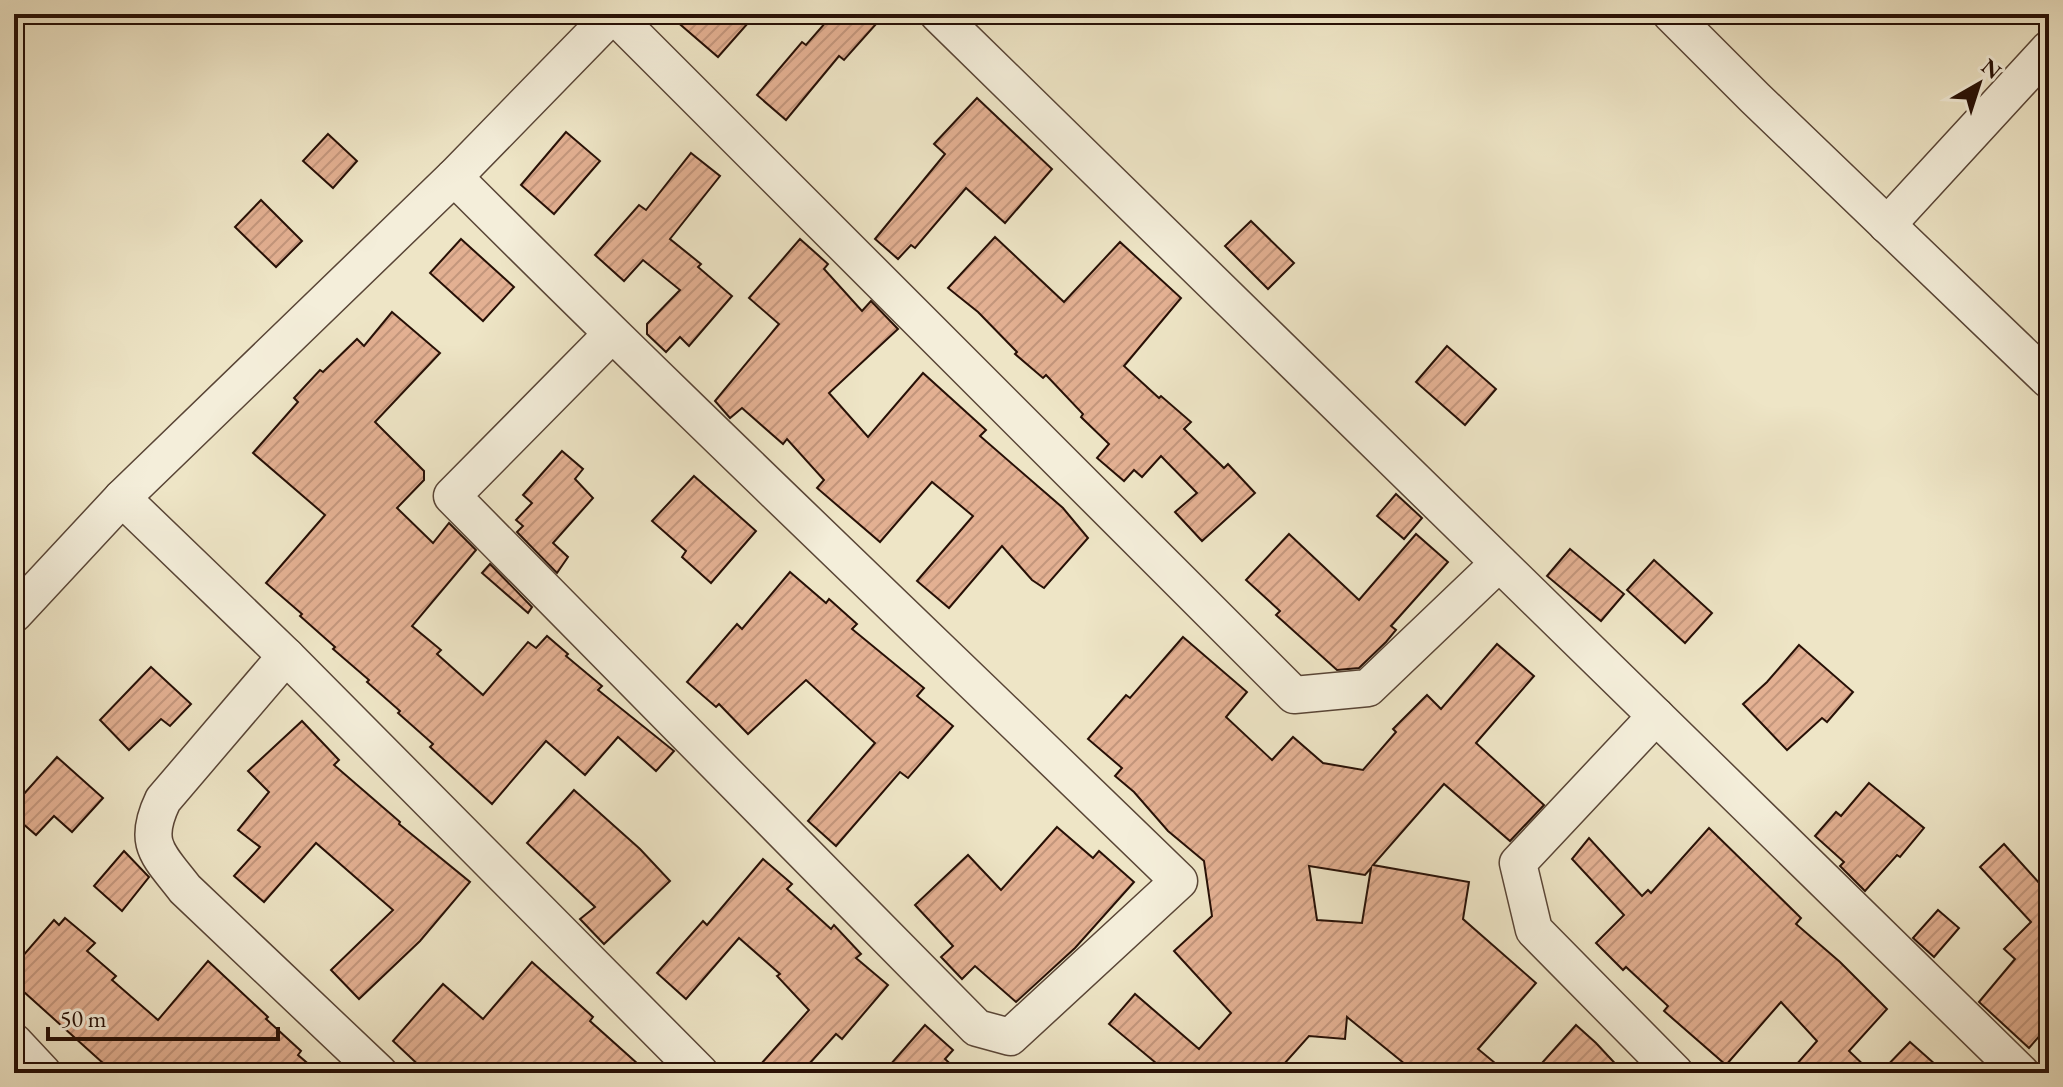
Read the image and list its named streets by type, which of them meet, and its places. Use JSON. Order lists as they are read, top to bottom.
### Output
{
  "scale_bar": "50 m",
  "north": "top right"
}
